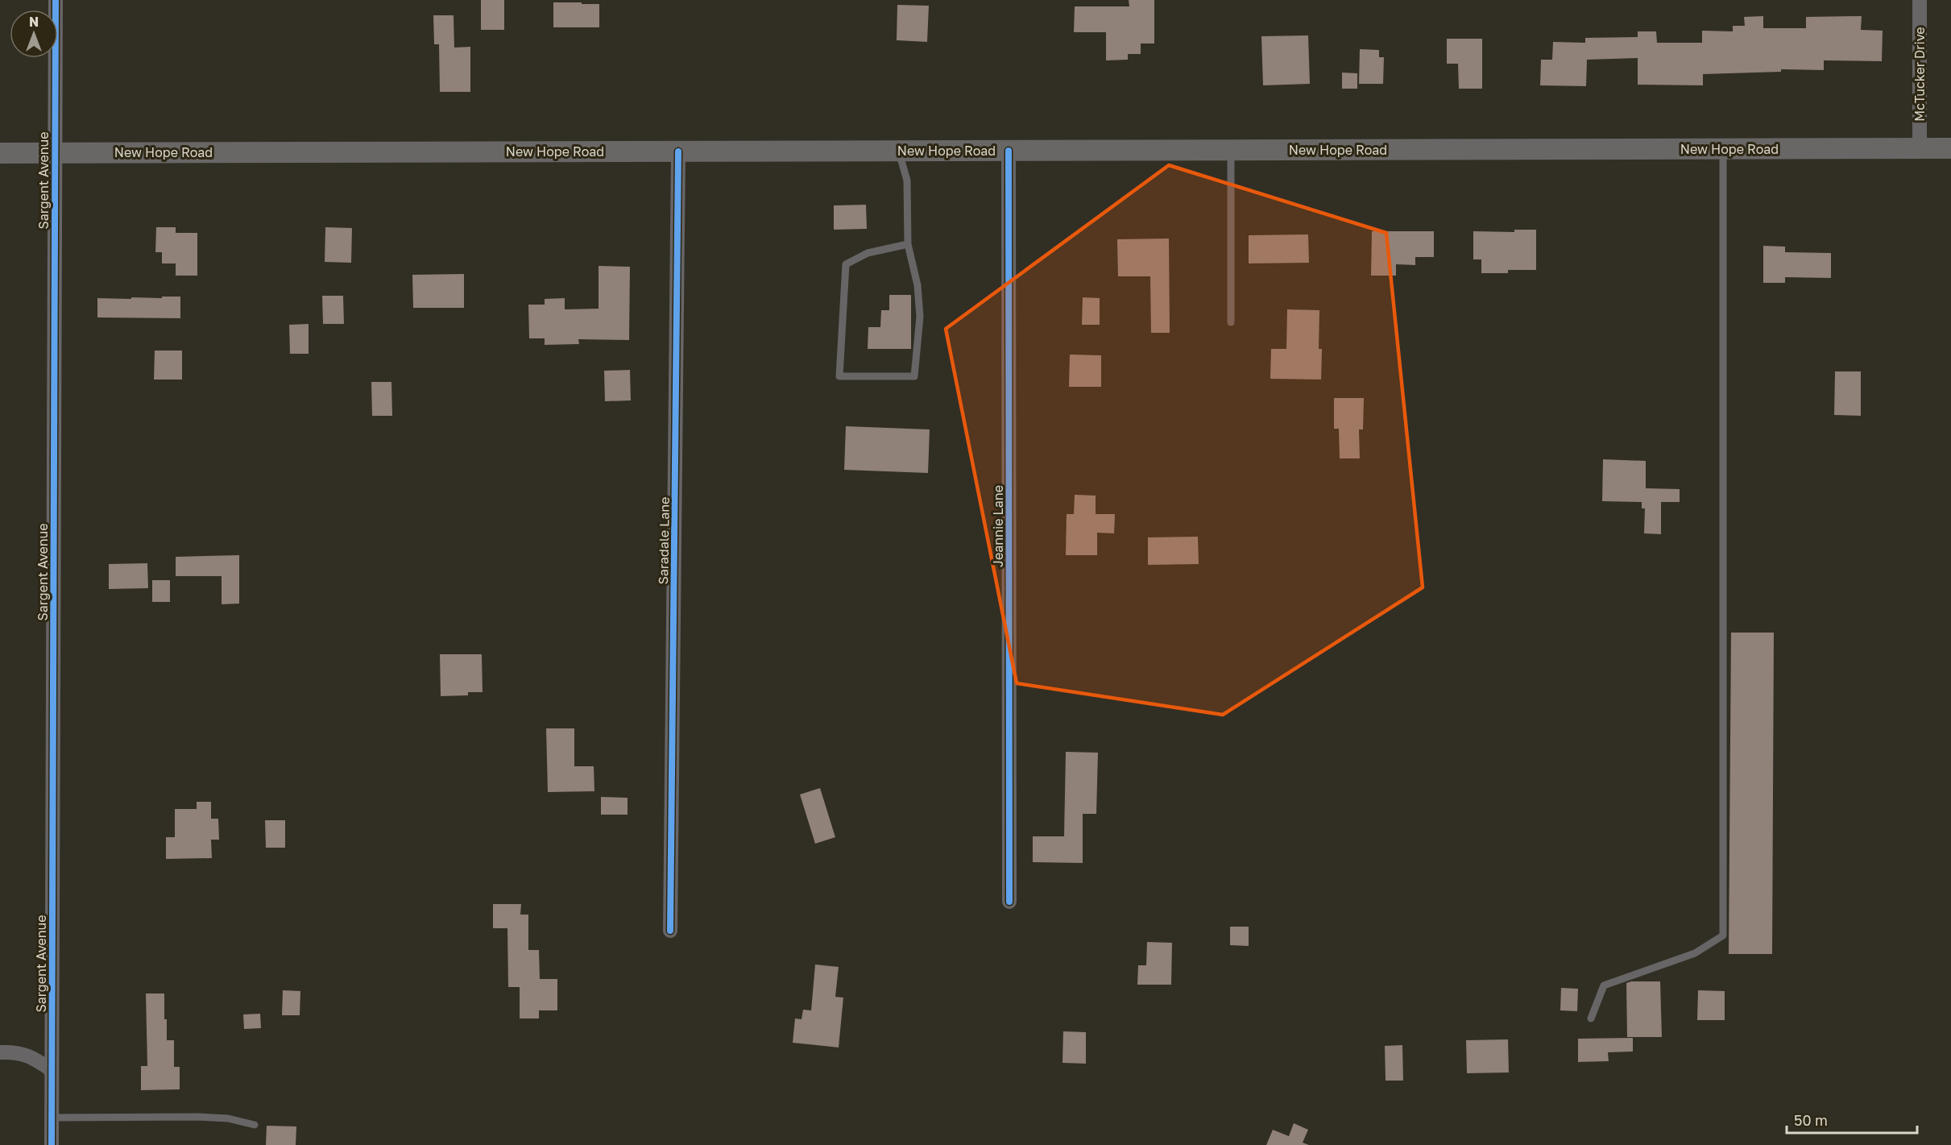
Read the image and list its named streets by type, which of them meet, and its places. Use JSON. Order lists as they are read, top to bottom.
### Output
{
  "streets": {
    "main road": ["New Hope Road"],
    "street": [
      "McTucker Drive",
      "Sargent Avenue",
      "Jeannie Lane",
      "Saradale Lane"
    ]
  },
  "crossings": [
    ["McTucker Drive", "New Hope Road"],
    ["New Hope Road", "Sargent Avenue"],
    ["New Hope Road", "Jeannie Lane"],
    ["New Hope Road", "Saradale Lane"]
  ],
  "scale_bar": "50 m",
  "north": "top"
}
